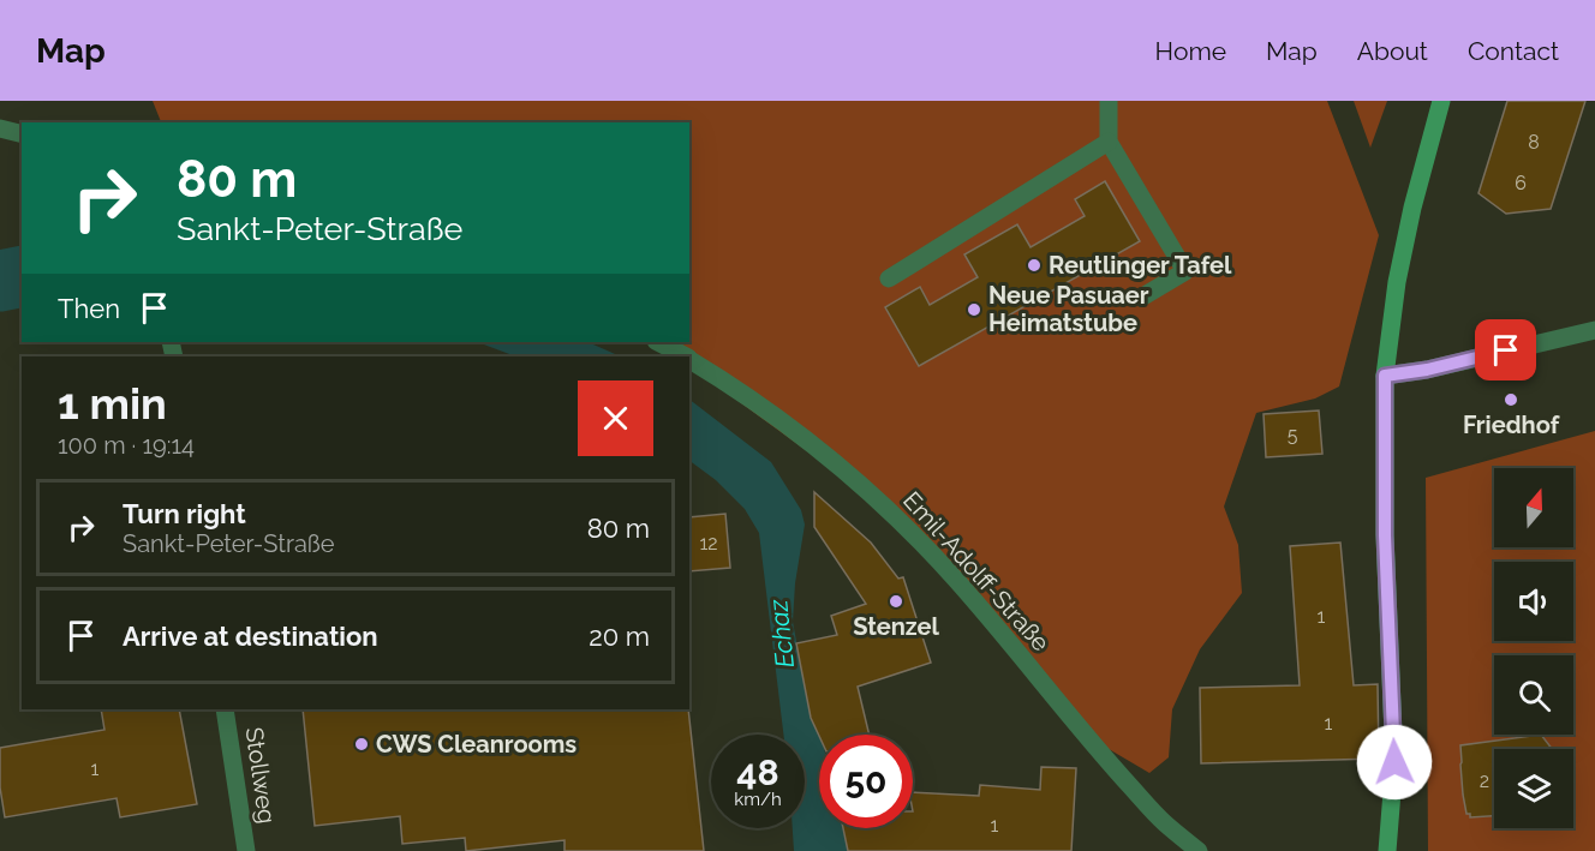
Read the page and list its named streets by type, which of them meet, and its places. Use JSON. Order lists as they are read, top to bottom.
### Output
{
  "streets": {
    "street": ["Emil-Adolff-Straße", "Stollweg"]
  },
  "water": ["Echaz"],
  "places": [
    "Reutlinger Tafel",
    "Neue Pasuaer Heimatstube",
    "Friedhof",
    "Stenzel",
    "CWS Cleanrooms"
  ],
  "house_numbers": [
    "8",
    "6",
    "5",
    "12",
    "1",
    "1",
    "1",
    "2",
    "1"
  ],
  "north": "top",
  "page": {
    "header": "Map",
    "nav": [
      "Home",
      "Map",
      "About",
      "Contact"
    ],
    "turn": ["80 m", "Sankt-Peter-Straße"],
    "then": "Then",
    "heading": ["1 min", "100 m · 19:14"],
    "list": [
      {
        "name": "Turn right",
        "note": "Sankt-Peter-Straße",
        "value": "80 m"
      },
      {
        "name": "Arrive at destination",
        "value": "20 m"
      }
    ],
    "speed": "48 km/h",
    "limit": "50"
  }
}
